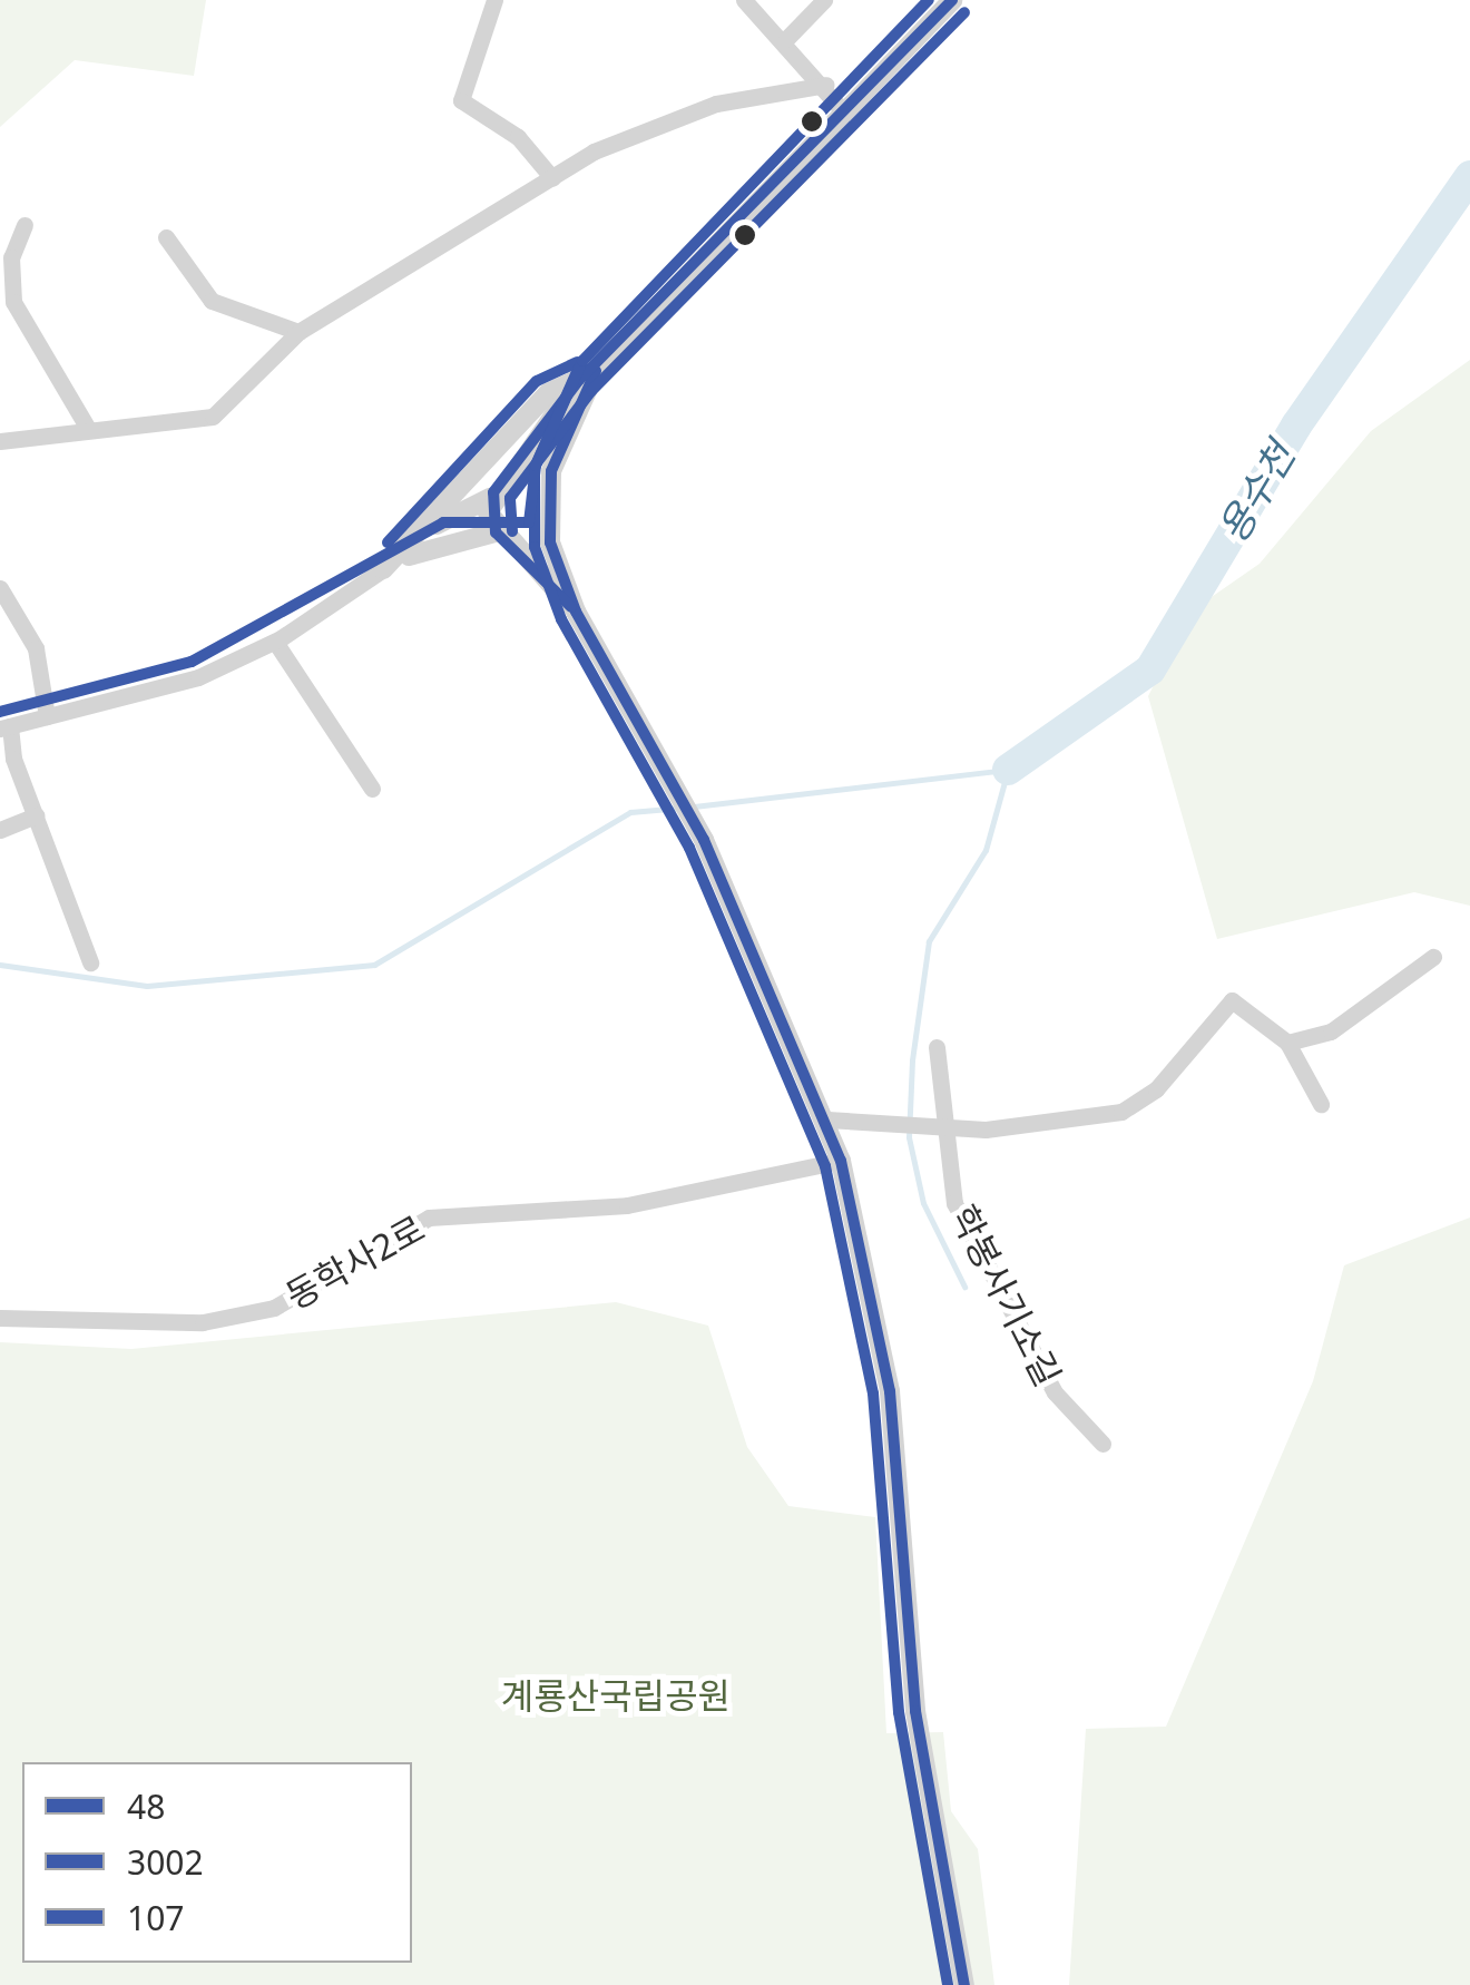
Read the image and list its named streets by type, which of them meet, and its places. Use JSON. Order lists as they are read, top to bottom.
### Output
{
  "streets": {
    "street": ["동학사2로", "학봉사기소길"]
  },
  "water": ["용수천"],
  "parks": ["계룡산국립공원"],
  "lines": ["transit line 48", "transit line 107", "transit line 3002"],
  "legend": ["48", "3002", "107"]
}
